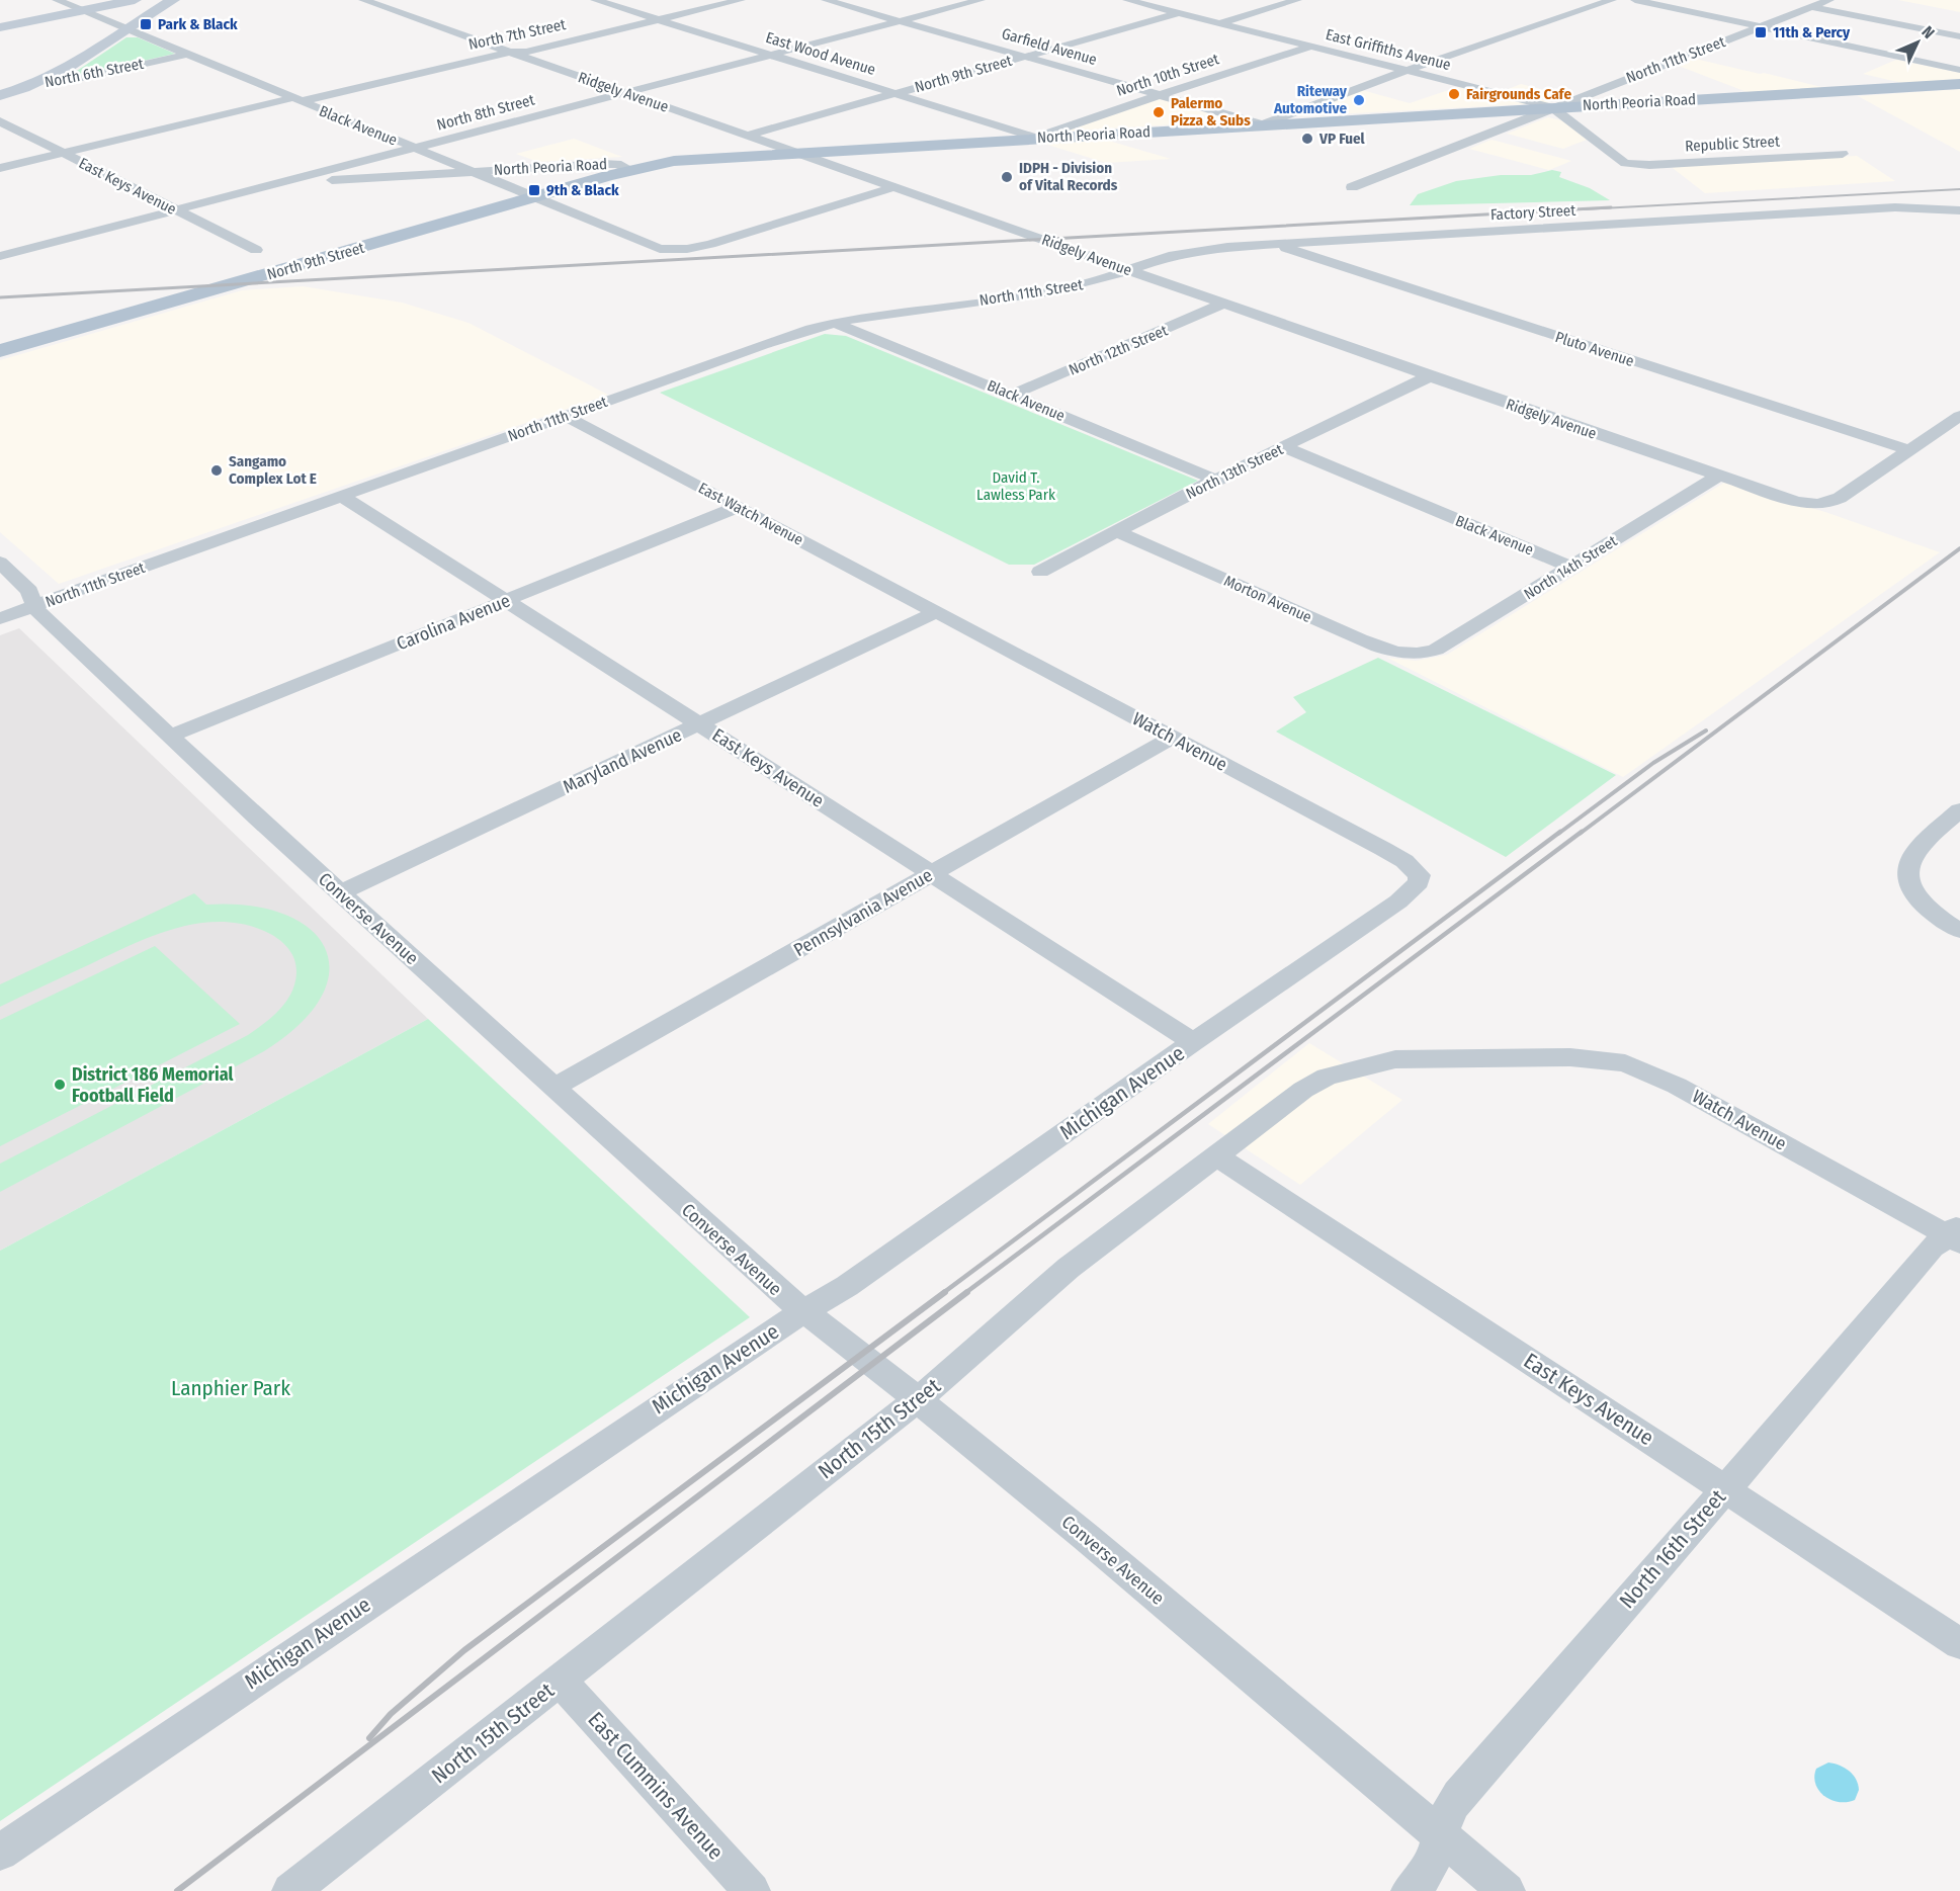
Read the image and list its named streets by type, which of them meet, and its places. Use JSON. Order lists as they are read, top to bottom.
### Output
{
  "streets": {
    "main road": ["North 6th Street", "North 9th Street", "North Peoria Road"],
    "street": [
      "North 7th Street",
      "Garfield Avenue",
      "East Griffiths Avenue",
      "East Wood Avenue",
      "North 11th Street",
      "North 10th Street",
      "Ridgely Avenue",
      "North 8th Street",
      "Black Avenue",
      "Republic Street",
      "East Keys Avenue",
      "Factory Street",
      "Pluto Avenue",
      "North 12th Street",
      "North 13th Street",
      "East Watch Avenue",
      "North 14th Street",
      "Morton Avenue",
      "Carolina Avenue",
      "Watch Avenue",
      "Maryland Avenue",
      "Pennsylvania Avenue",
      "Converse Avenue",
      "Michigan Avenue",
      "North 15th Street",
      "North 16th Street",
      "East Cummins Avenue"
    ]
  },
  "crossings": [
    ["North 7th Street", "East Wood Avenue"],
    ["North 7th Street", "Ridgely Avenue"],
    ["North 7th Street", "Black Avenue"],
    ["North 7th Street", "East Keys Avenue"],
    ["Garfield Avenue", "North 9th Street"],
    ["Garfield Avenue", "North 10th Street"],
    ["Garfield Avenue", "North Peoria Road"],
    ["Garfield Avenue", "North 8th Street"],
    ["East Griffiths Avenue", "North 11th Street"],
    ["East Griffiths Avenue", "North 9th Street"],
    ["East Griffiths Avenue", "North 10th Street"],
    ["East Griffiths Avenue", "North Peoria Road"],
    ["East Griffiths Avenue", "Republic Street"],
    ["East Wood Avenue", "North 9th Street"],
    ["East Wood Avenue", "North 10th Street"],
    ["East Wood Avenue", "North Peoria Road"],
    ["East Wood Avenue", "North 8th Street"],
    ["North 11th Street", "Ridgely Avenue"],
    ["North 11th Street", "North Peoria Road"],
    ["North 11th Street", "Black Avenue"],
    ["North 11th Street", "East Keys Avenue"],
    ["North 11th Street", "Factory Street"],
    ["North 11th Street", "East Watch Avenue"],
    ["North 11th Street", "Converse Avenue"],
    ["North 6th Street", "Black Avenue"],
    ["North 9th Street", "Ridgely Avenue"],
    ["North 9th Street", "North Peoria Road"],
    ["North 9th Street", "Black Avenue"],
    ["North 10th Street", "North Peoria Road"],
    ["Ridgely Avenue", "North Peoria Road"],
    ["Ridgely Avenue", "North 8th Street"],
    ["Ridgely Avenue", "Black Avenue"],
    ["Ridgely Avenue", "Factory Street"],
    ["Ridgely Avenue", "Pluto Avenue"],
    ["Ridgely Avenue", "North 12th Street"],
    ["Ridgely Avenue", "North 13th Street"],
    ["Ridgely Avenue", "North 14th Street"],
    ["North Peoria Road", "North 8th Street"],
    ["North Peoria Road", "Black Avenue"],
    ["North 8th Street", "Black Avenue"],
    ["North 8th Street", "East Keys Avenue"],
    ["Black Avenue", "North 12th Street"],
    ["Black Avenue", "North 13th Street"],
    ["Black Avenue", "North 14th Street"],
    ["East Keys Avenue", "Carolina Avenue"],
    ["East Keys Avenue", "Maryland Avenue"],
    ["East Keys Avenue", "Pennsylvania Avenue"],
    ["East Keys Avenue", "Michigan Avenue"],
    ["East Keys Avenue", "North 15th Street"],
    ["East Keys Avenue", "North 16th Street"],
    ["Factory Street", "Pluto Avenue"],
    ["North 13th Street", "Morton Avenue"],
    ["East Watch Avenue", "Carolina Avenue"],
    ["East Watch Avenue", "Watch Avenue"],
    ["East Watch Avenue", "Maryland Avenue"],
    ["North 14th Street", "Morton Avenue"],
    ["Carolina Avenue", "Converse Avenue"],
    ["Watch Avenue", "Maryland Avenue"],
    ["Watch Avenue", "Pennsylvania Avenue"],
    ["Watch Avenue", "Michigan Avenue"],
    ["Watch Avenue", "North 15th Street"],
    ["Watch Avenue", "North 16th Street"],
    ["Maryland Avenue", "Converse Avenue"],
    ["Pennsylvania Avenue", "Converse Avenue"],
    ["Converse Avenue", "Michigan Avenue"],
    ["Converse Avenue", "North 15th Street"],
    ["Converse Avenue", "North 16th Street"],
    ["North 15th Street", "East Cummins Avenue"]
  ],
  "parks": ["David T. Lawless Park", "Lanphier Park"],
  "places": {
    "transit": ["Park & Black", "11th & Percy", "9th & Black"],
    "other": [
      "Fairgrounds Cafe",
      "Riteway Automotive",
      "Palermo Pizza & Subs",
      "VP Fuel",
      "IDPH - Division of Vital Records",
      "Sangamo Complex Lot E",
      "District 186 Memorial Football Field"
    ]
  },
  "north": "top right"
}
